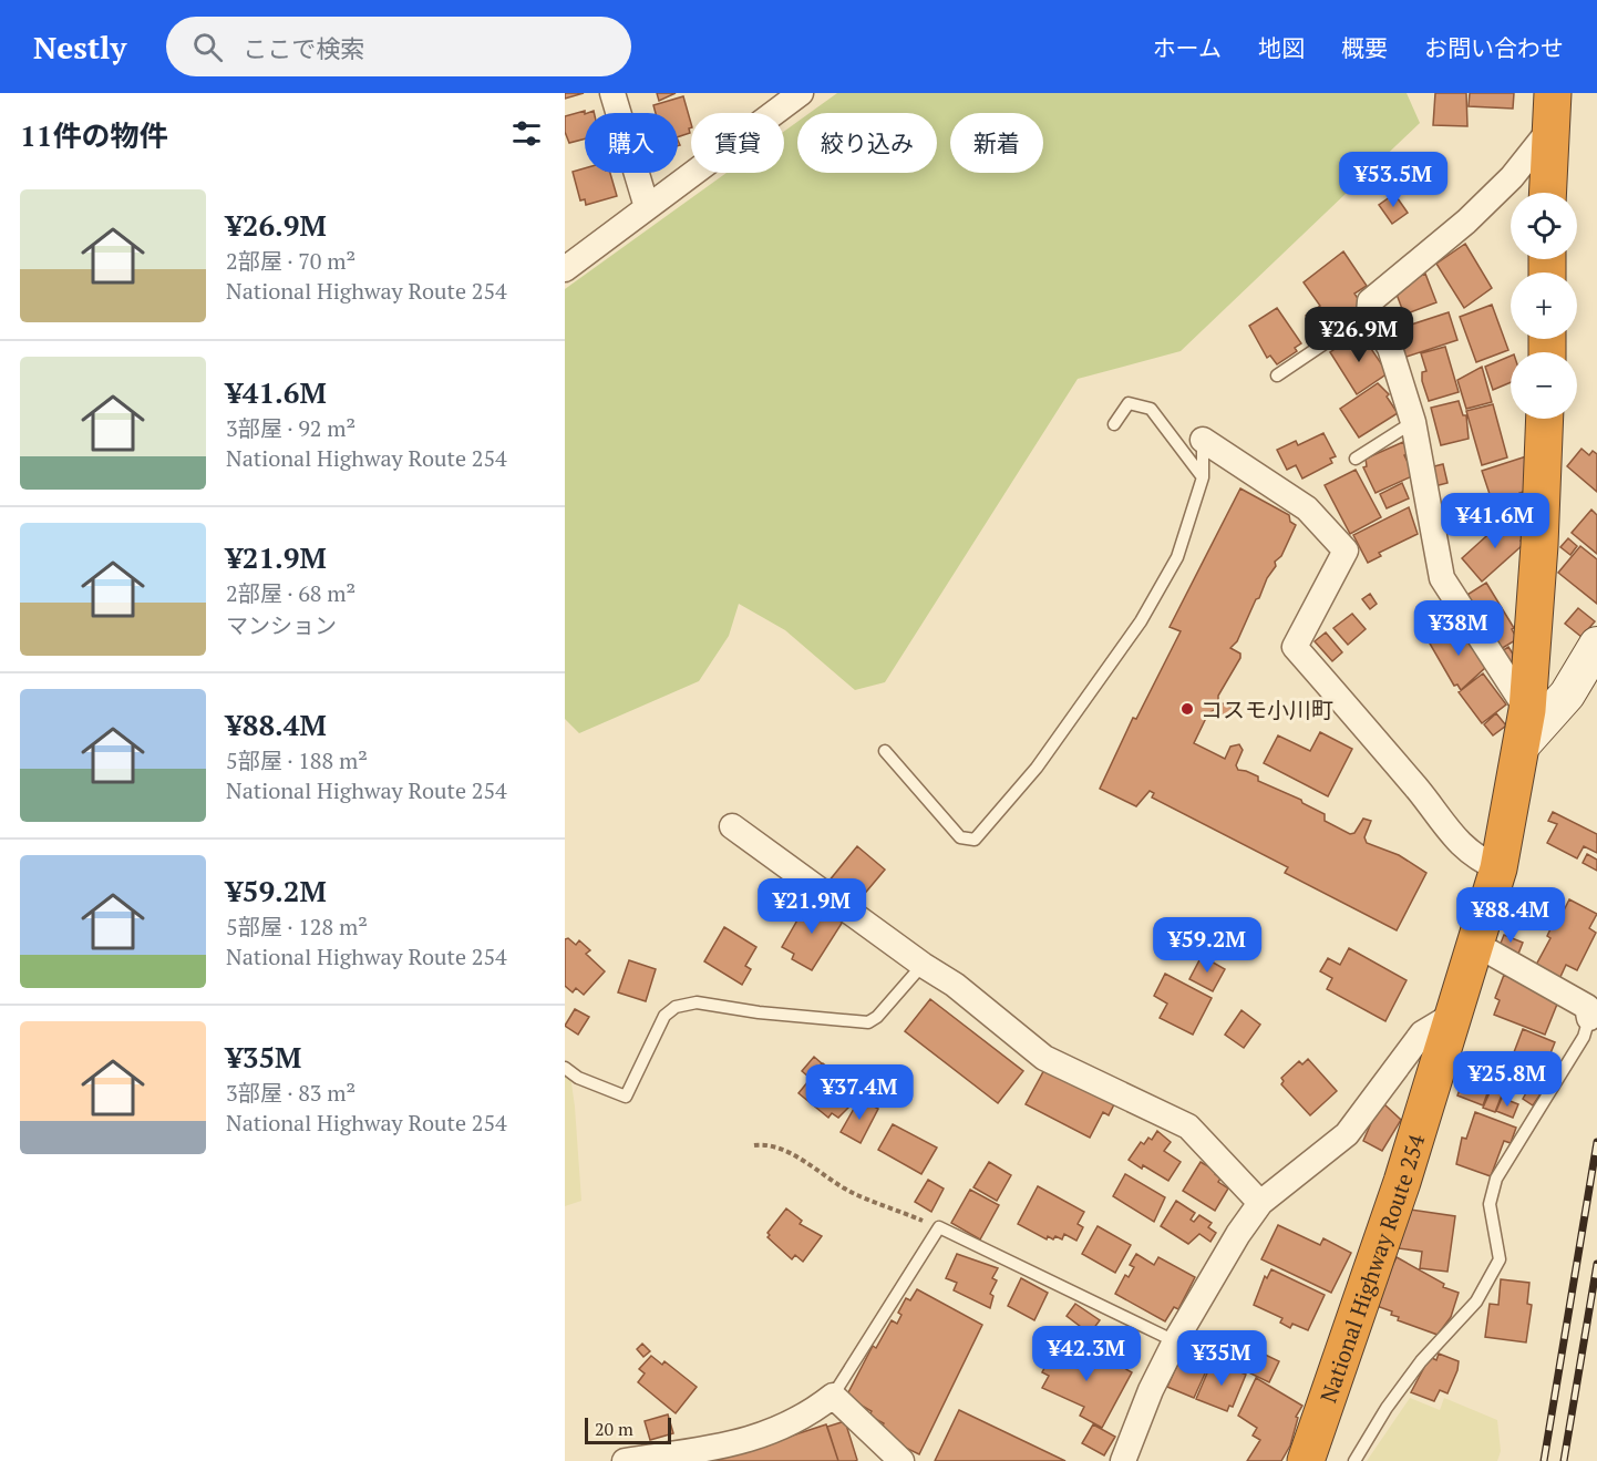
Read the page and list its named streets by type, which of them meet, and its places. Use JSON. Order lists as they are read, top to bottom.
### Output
{
  "streets": {
    "highway": ["National Highway Route 254"]
  },
  "places": ["コスモ小川町"],
  "scale_bar": "20 m",
  "page": {
    "header": "Nestly",
    "search": "ここで検索",
    "nav": [
      "ホーム",
      "地図",
      "概要",
      "お問い合わせ"
    ],
    "heading": "11件の物件",
    "chip": [
      "購入",
      "賃貸",
      "絞り込み",
      "新着"
    ],
    "price": [
      "¥53.5M",
      "¥26.9M",
      "¥41.6M",
      "¥38M",
      "¥21.9M",
      "¥88.4M",
      "¥59.2M",
      "¥25.8M",
      "¥37.4M",
      "¥42.3M",
      "¥35M"
    ],
    "list": [
      {
        "name": "¥26.9M",
        "note": "2部屋 · 70 m² · National Highway Route 254"
      },
      {
        "name": "¥41.6M",
        "note": "3部屋 · 92 m² · National Highway Route 254"
      },
      {
        "name": "¥21.9M",
        "note": "2部屋 · 68 m² · マンション"
      },
      {
        "name": "¥88.4M",
        "note": "5部屋 · 188 m² · National Highway Route 254"
      },
      {
        "name": "¥59.2M",
        "note": "5部屋 · 128 m² · National Highway Route 254"
      },
      {
        "name": "¥35M",
        "note": "3部屋 · 83 m² · National Highway Route 254"
      }
    ],
    "map_buttons": ["+", "−"],
    "scale": "20 m"
  }
}
